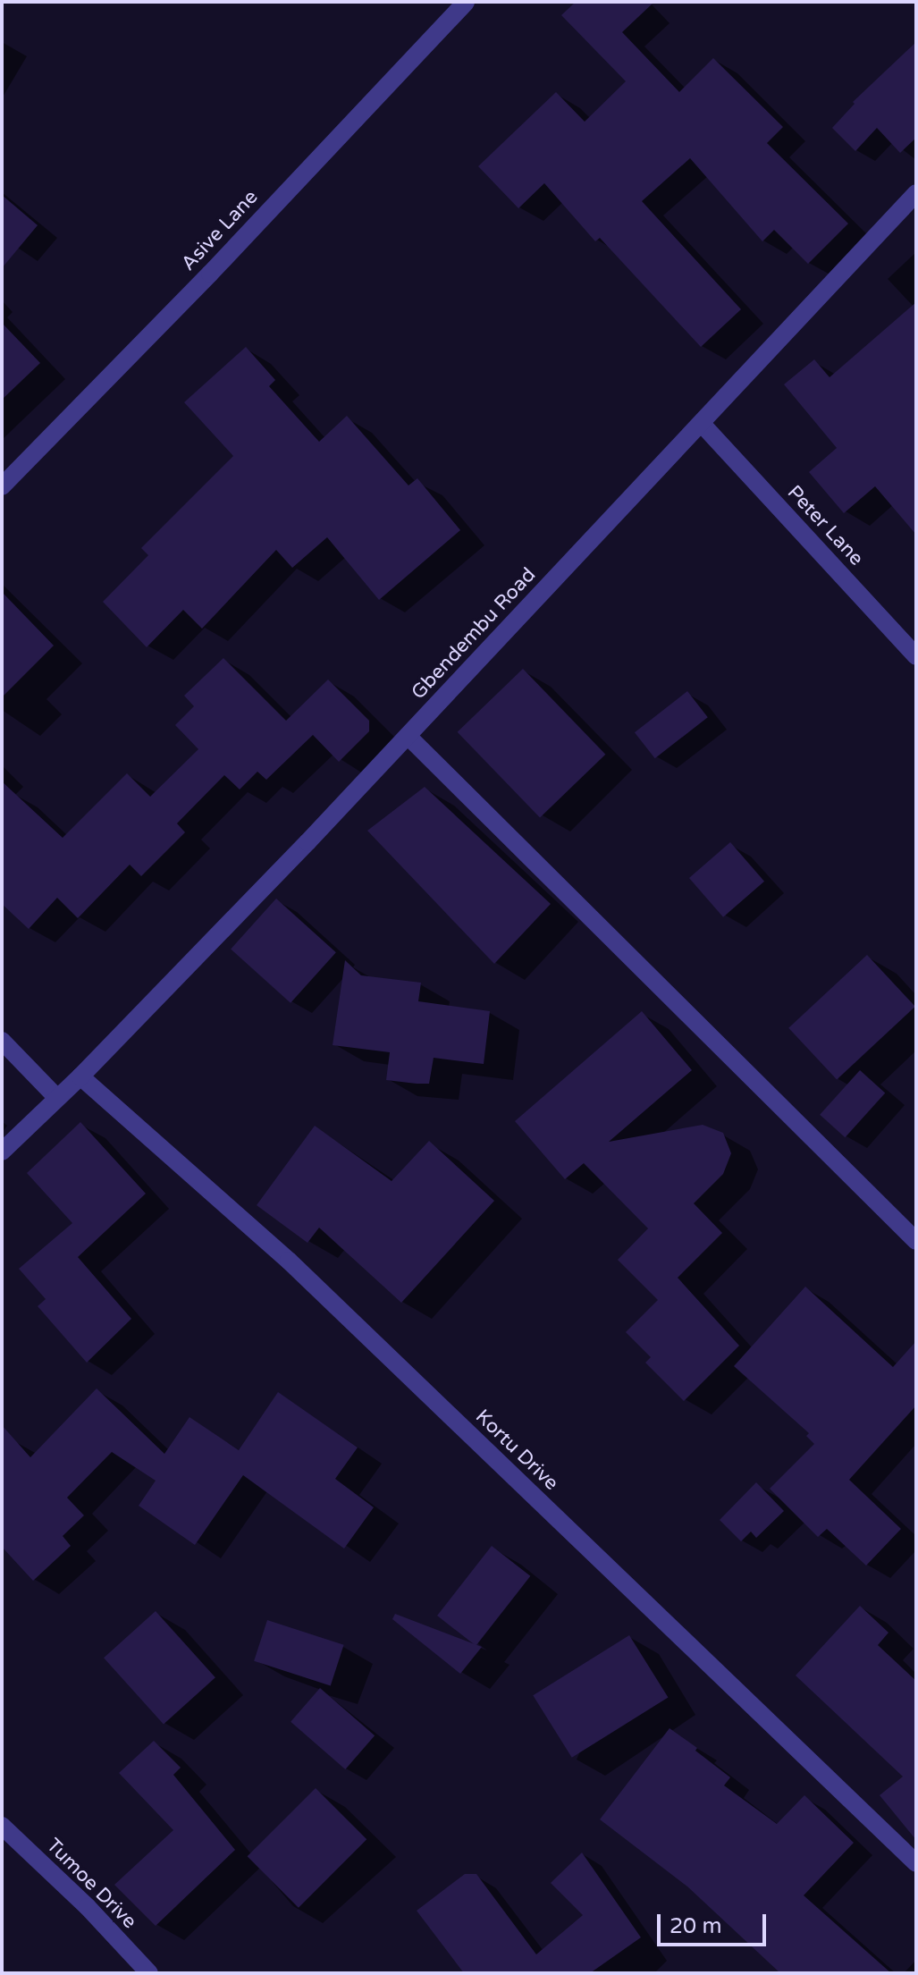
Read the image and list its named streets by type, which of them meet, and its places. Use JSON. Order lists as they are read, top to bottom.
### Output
{
  "streets": {
    "street": [
      "Asive Lane",
      "Peter Lane",
      "Gbendembu Road",
      "Kortu Drive",
      "Tumoe Drive"
    ]
  },
  "crossings": [
    ["Peter Lane", "Gbendembu Road"],
    ["Gbendembu Road", "Kortu Drive"]
  ],
  "scale_bar": "20 m"
}
